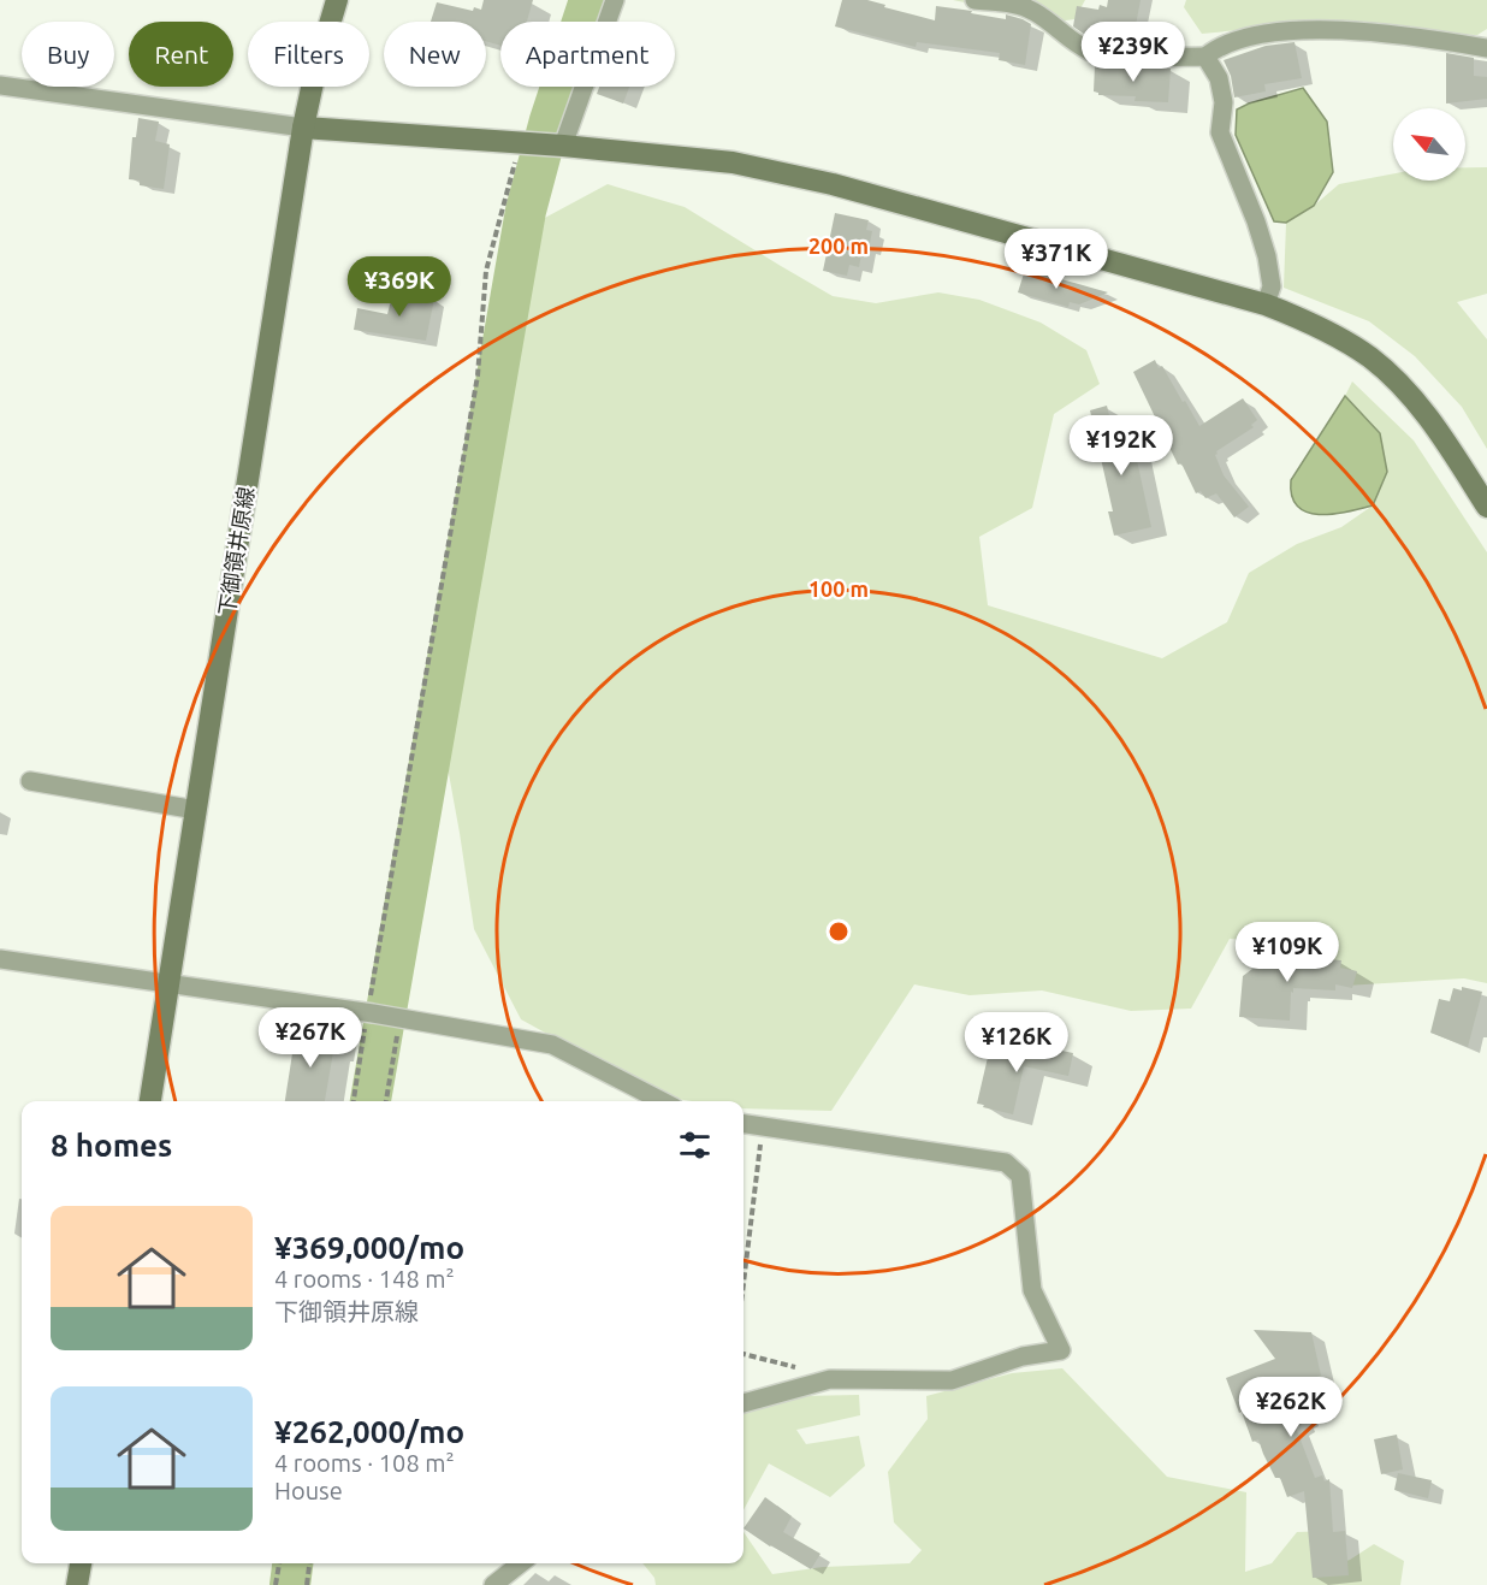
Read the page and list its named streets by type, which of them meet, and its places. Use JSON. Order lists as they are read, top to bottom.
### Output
{
  "streets": {
    "street": ["下御領井原線"]
  },
  "north": "top left",
  "page": {
    "price": [
      "¥239K",
      "¥371K",
      "¥369K",
      "¥192K",
      "¥109K",
      "¥267K",
      "¥126K",
      "¥262K"
    ],
    "chip": [
      "Buy",
      "Rent",
      "Filters",
      "New",
      "Apartment"
    ],
    "heading": "8 homes",
    "list": [
      {
        "name": "¥369,000/mo",
        "note": "4 rooms · 148 m² · 下御領井原線"
      },
      {
        "name": "¥262,000/mo",
        "note": "4 rooms · 108 m² · House"
      }
    ]
  },
  "rings": ["200 m", "100 m"]
}
